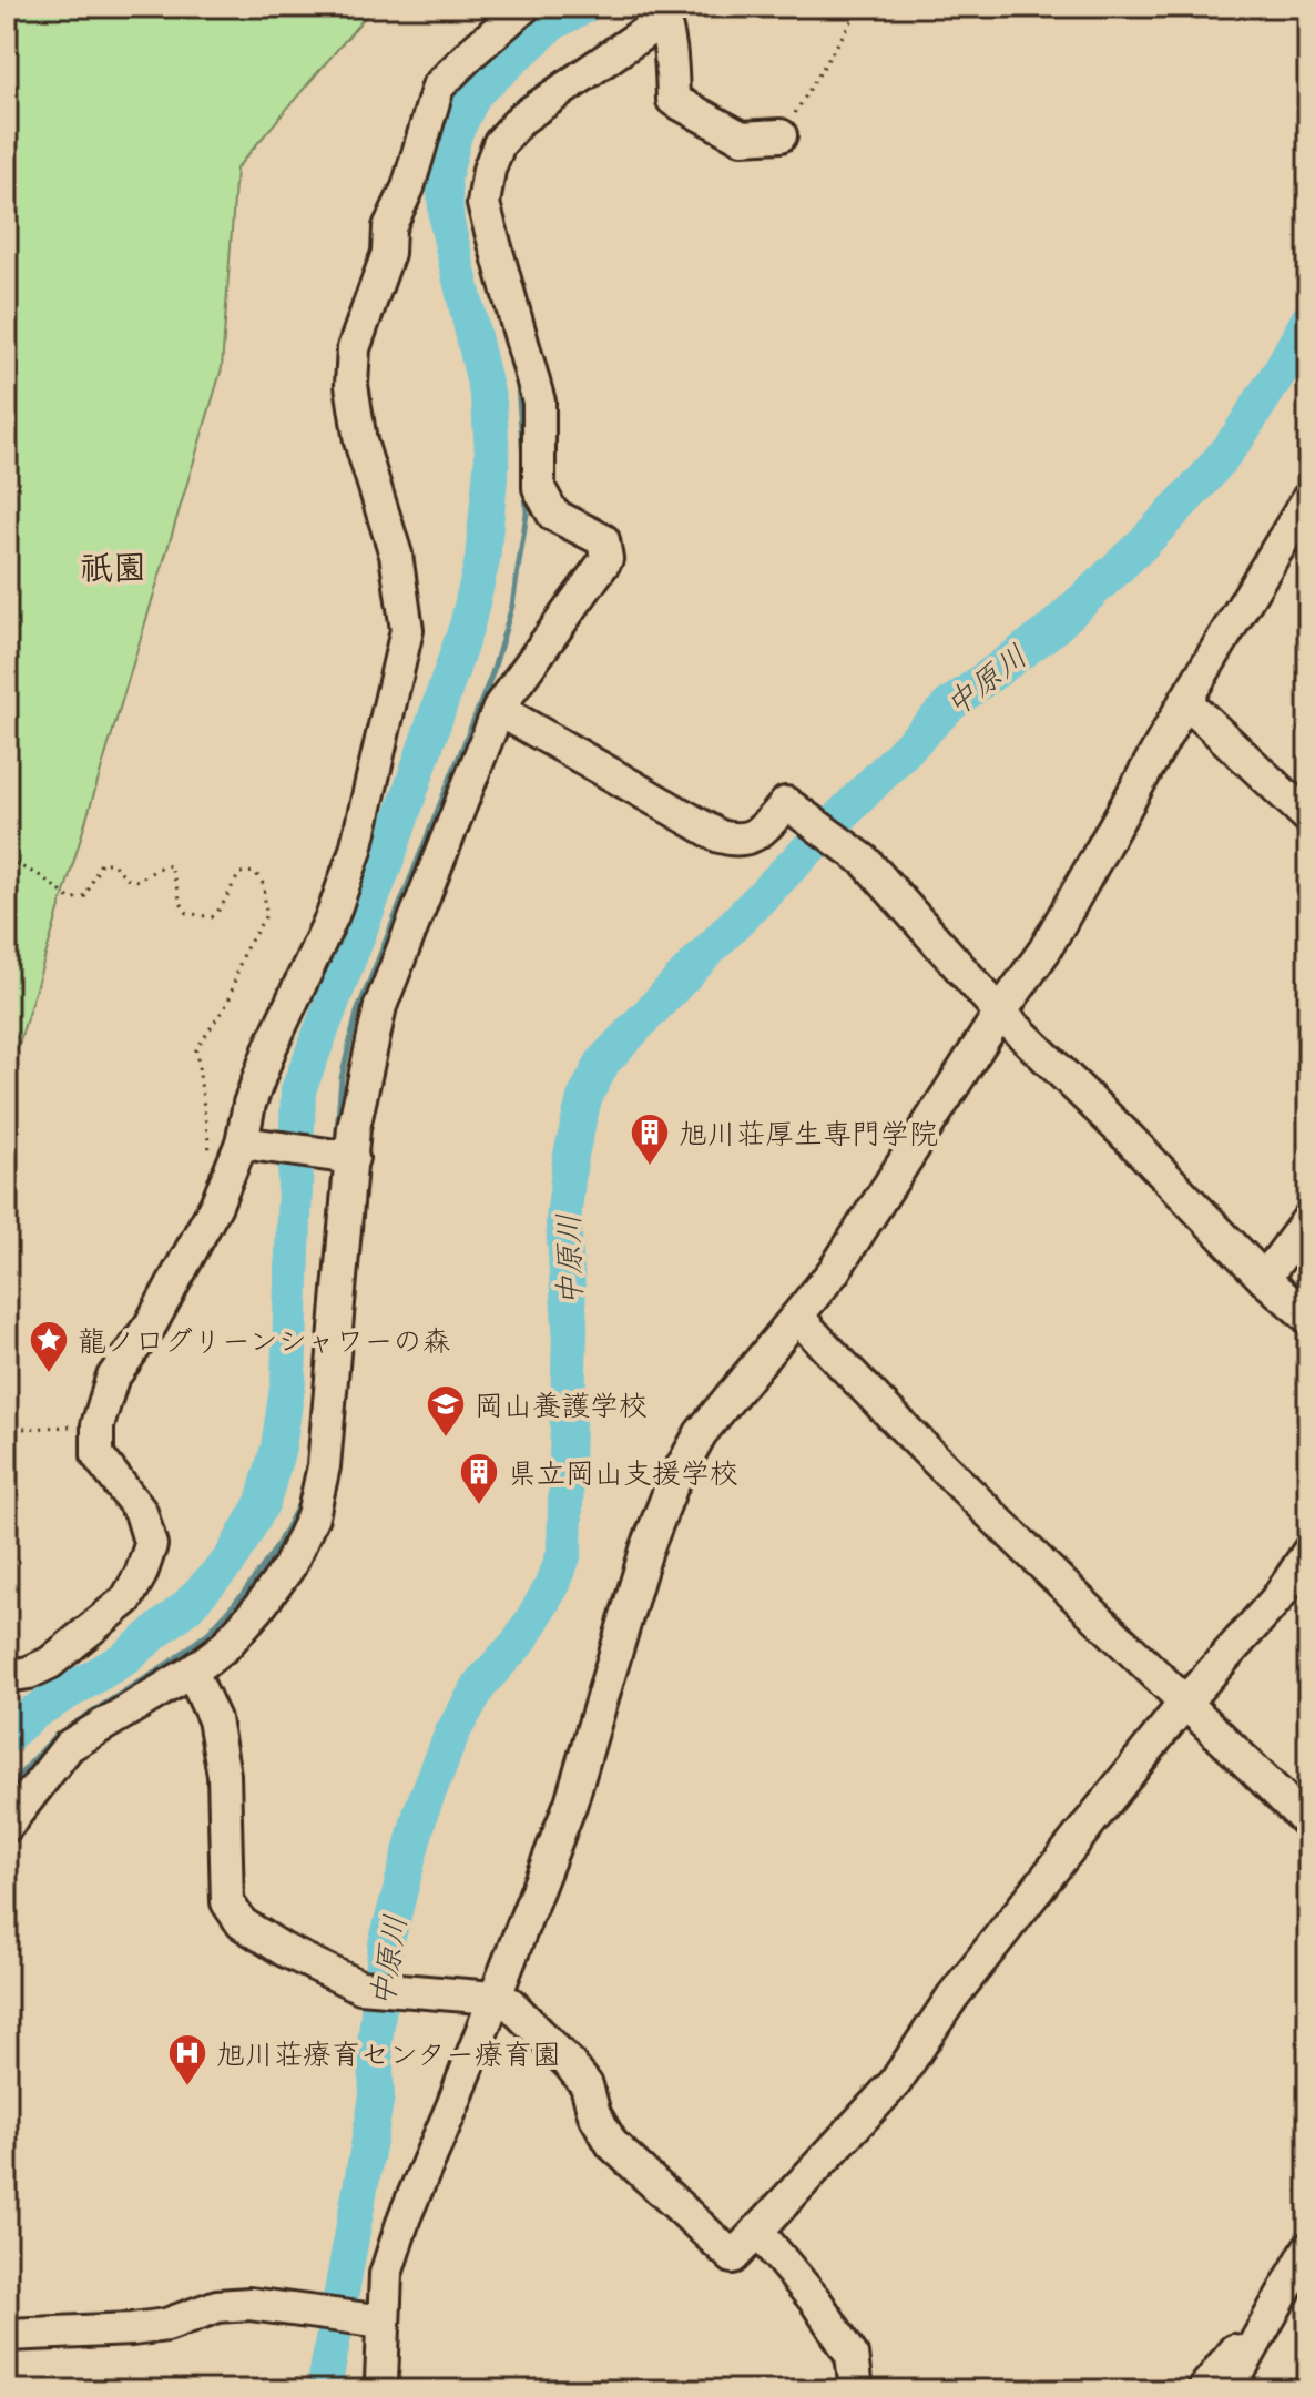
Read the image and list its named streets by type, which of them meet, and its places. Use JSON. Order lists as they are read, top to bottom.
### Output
{
  "districts": ["祇園"],
  "water": ["中原川"],
  "places": {
    "building": ["旭川荘厚生専門学院", "県立岡山支援学校"],
    "place": ["龍ノ口グリーンシャワーの森"],
    "school or university": ["岡山養護学校"],
    "hospital": ["旭川荘療育センター療育園"]
  }
}
